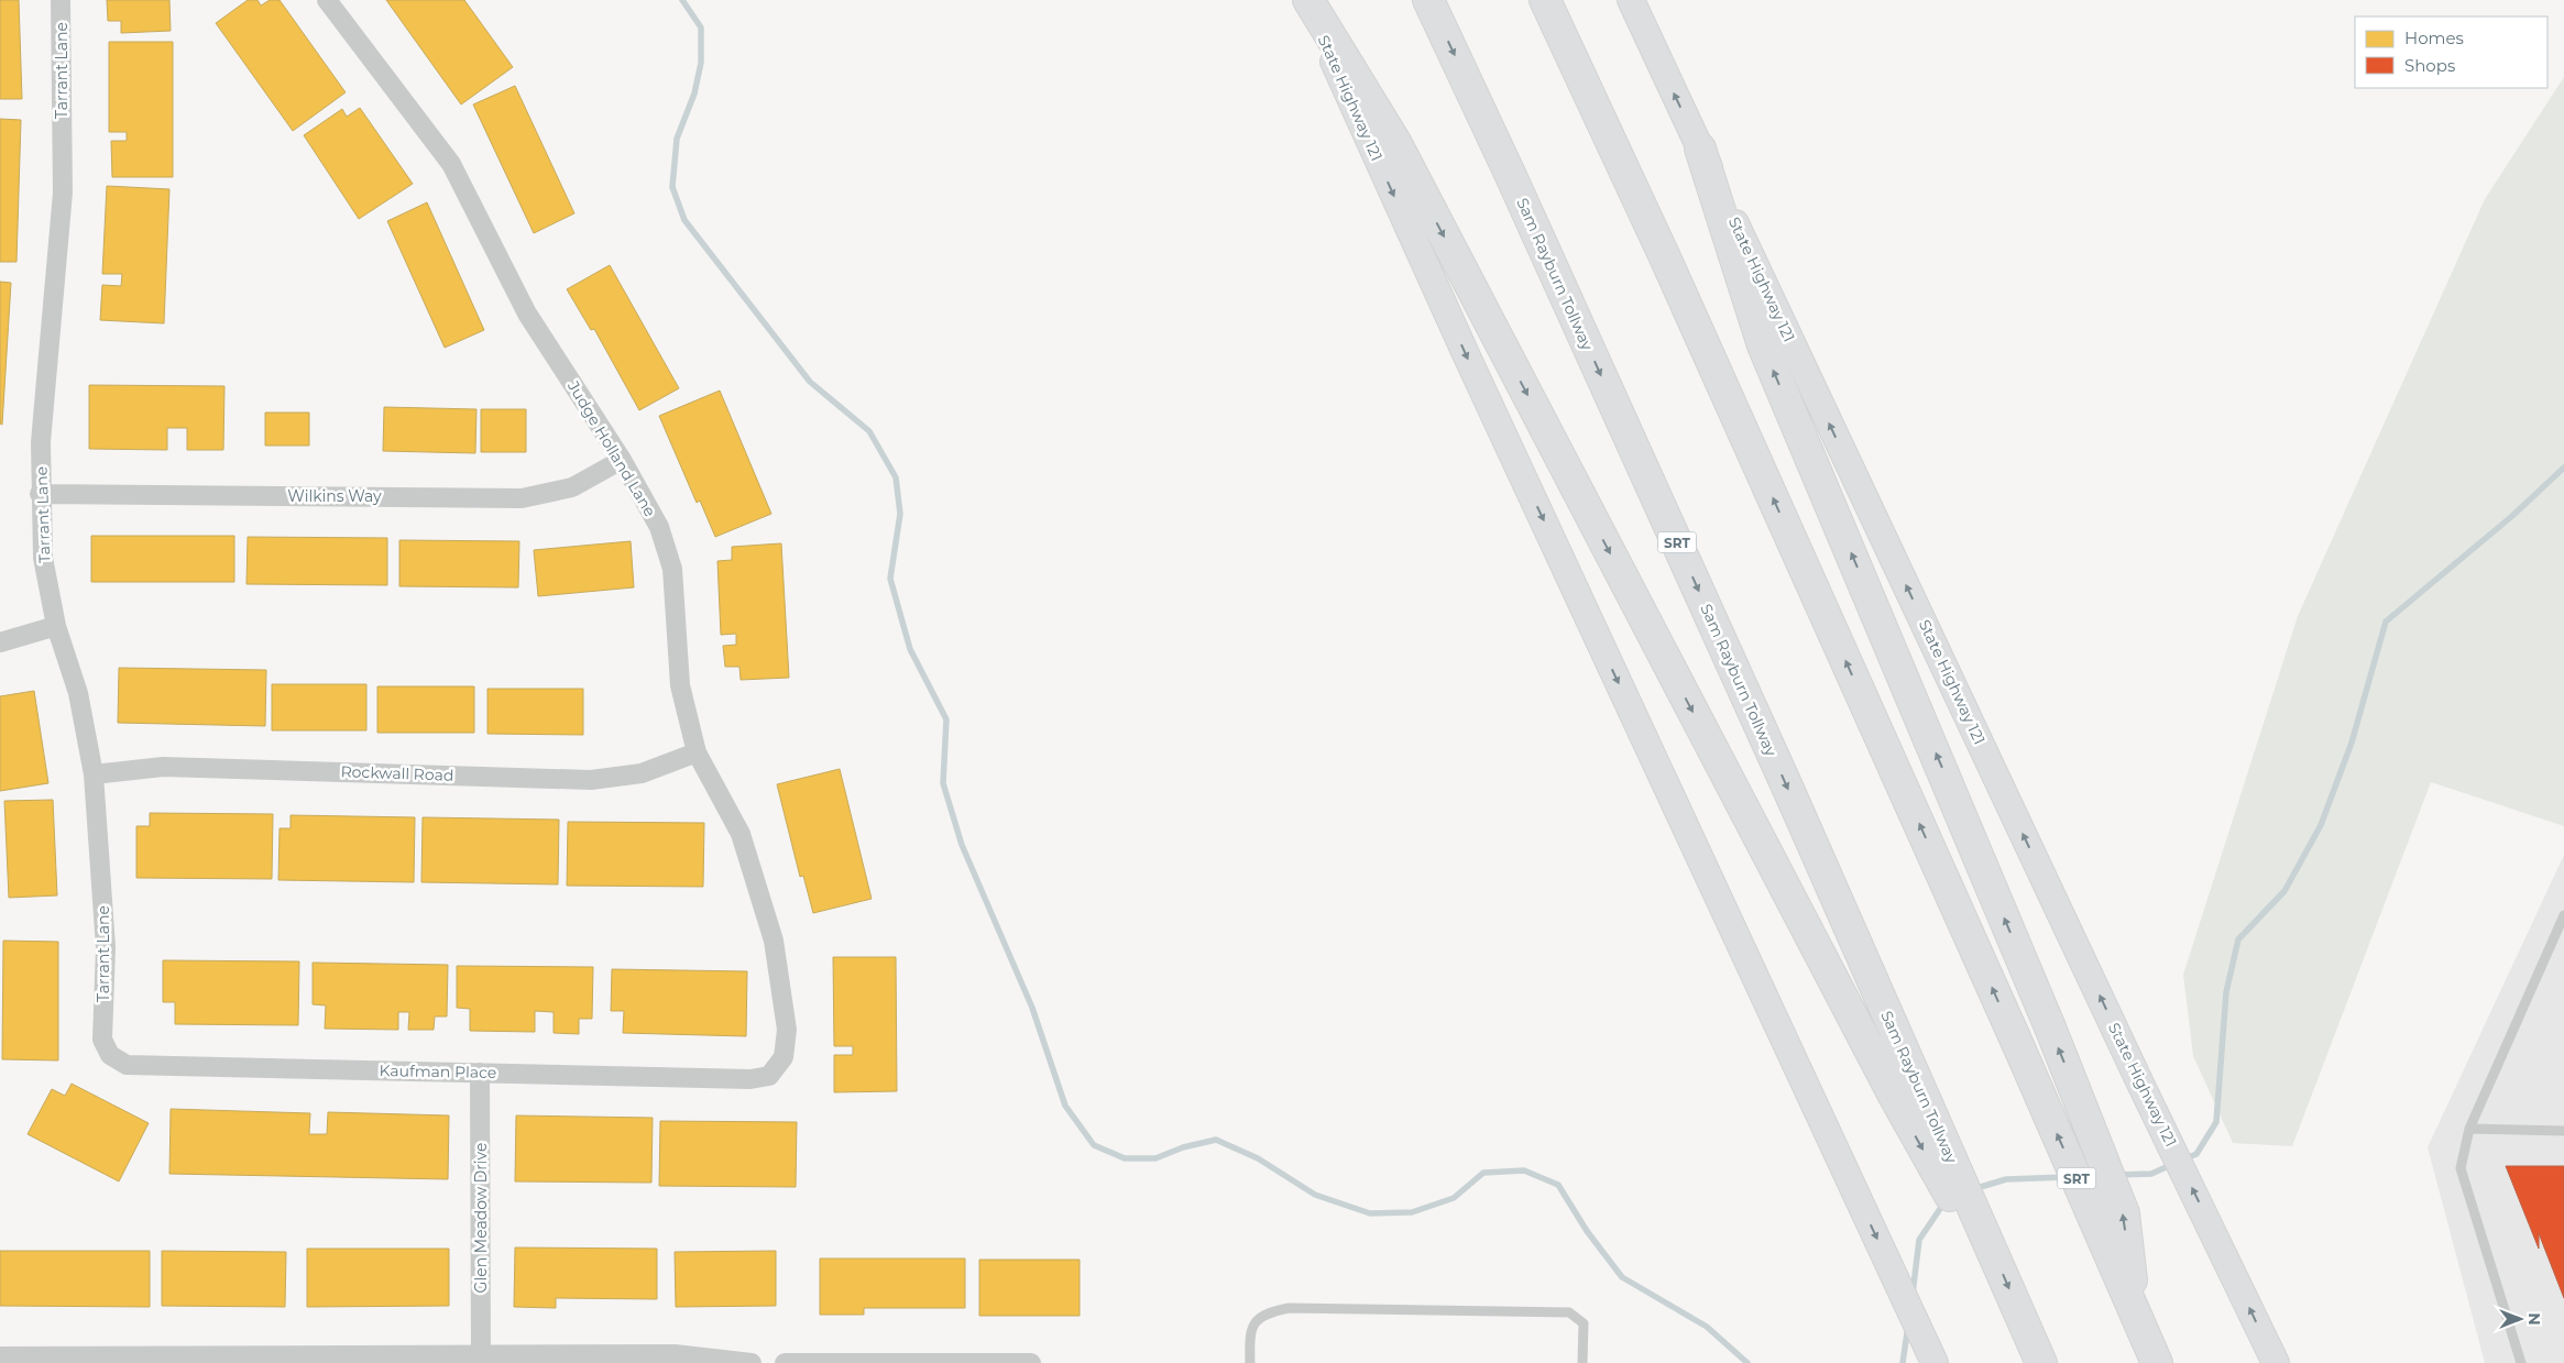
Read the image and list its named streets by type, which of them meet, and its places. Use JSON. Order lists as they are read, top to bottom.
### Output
{
  "streets": {
    "highway": ["Sam Rayburn Tollway", "SRT"],
    "main road": ["State Highway 121"],
    "street": [
      "Tarrant Lane",
      "Judge Holland Lane",
      "Wilkins Way",
      "Rockwall Road",
      "Kaufman Place",
      "Glen Meadow Drive"
    ]
  },
  "crossings": [
    ["Tarrant Lane", "Wilkins Way"],
    ["Tarrant Lane", "Rockwall Road"],
    ["Tarrant Lane", "Kaufman Place"],
    ["Judge Holland Lane", "Wilkins Way"],
    ["Judge Holland Lane", "Rockwall Road"],
    ["Judge Holland Lane", "Kaufman Place"],
    ["Kaufman Place", "Glen Meadow Drive"]
  ],
  "legend": ["Homes", "Shops"],
  "north": "right"
}
